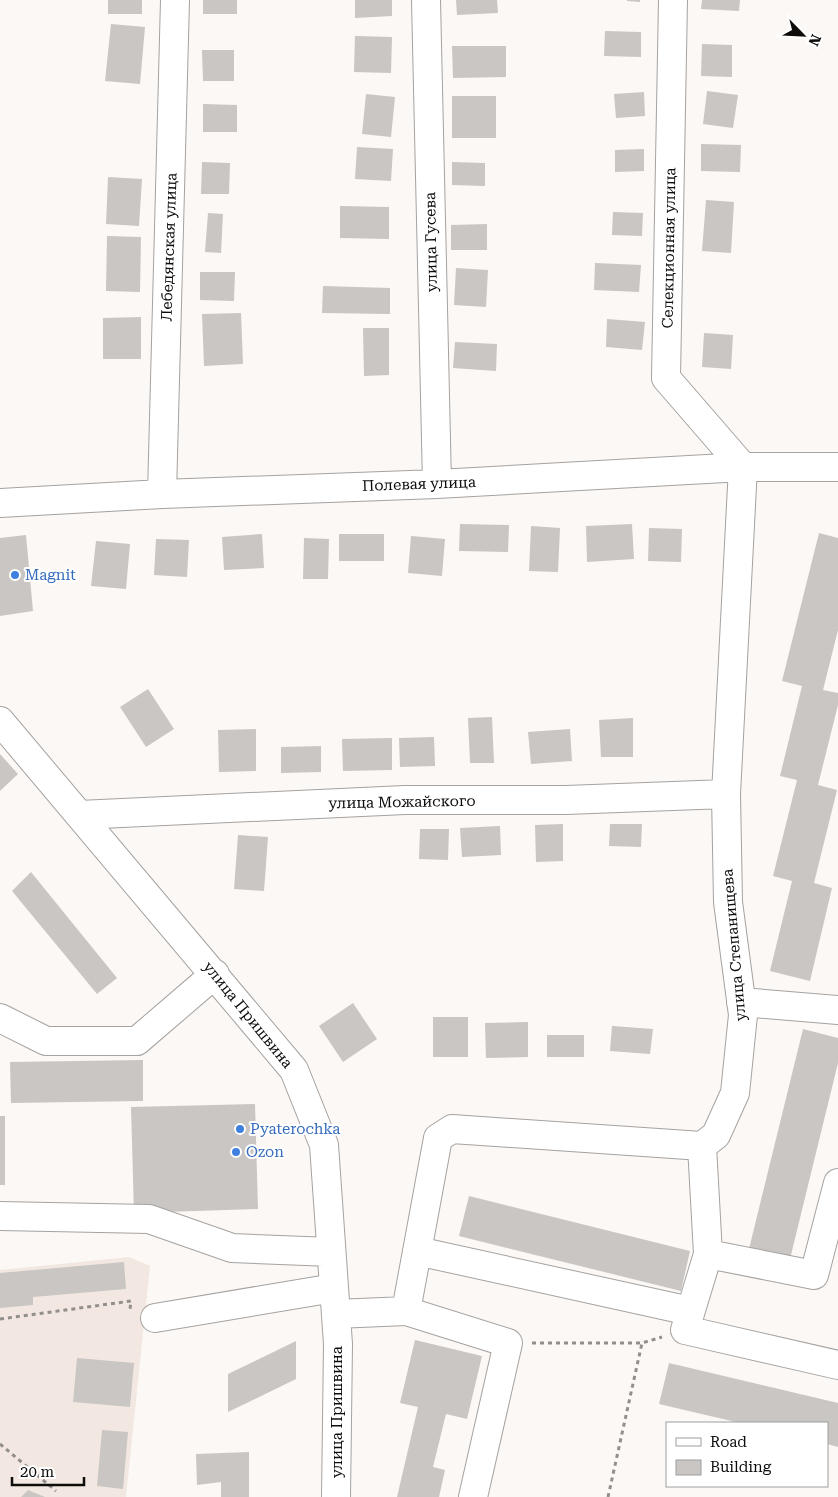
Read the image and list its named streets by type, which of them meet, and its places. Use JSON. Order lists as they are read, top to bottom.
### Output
{
  "streets": {
    "street": [
      "улица Гусева",
      "Лебедянская улица",
      "Селекционная улица",
      "Полевая улица",
      "улица Можайского",
      "улица Степанищева",
      "улица Пришвина"
    ]
  },
  "crossings": [
    ["улица Гусева", "Полевая улица"],
    ["Лебедянская улица", "Полевая улица"],
    ["Селекционная улица", "Полевая улица"],
    ["Селекционная улица", "улица Степанищева"],
    ["Полевая улица", "улица Степанищева"],
    ["улица Можайского", "улица Степанищева"],
    ["улица Можайского", "улица Пришвина"]
  ],
  "places": ["Magnit", "Pyaterochka", "Ozon"],
  "legend": ["Road", "Building"],
  "scale_bar": "20 m",
  "north": "bottom right"
}
